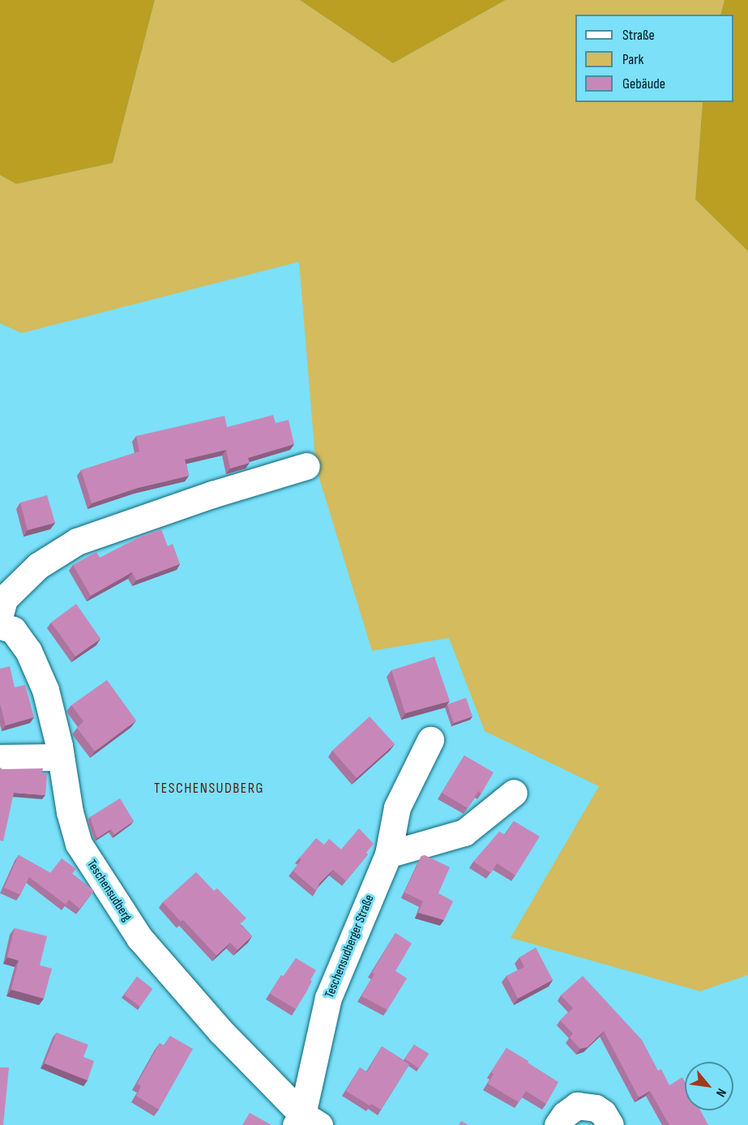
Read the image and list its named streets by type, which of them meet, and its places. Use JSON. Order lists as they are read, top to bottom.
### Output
{
  "streets": {
    "street": ["Teschensudberg", "Teschensudberger Straße"]
  },
  "crossings": [
    ["Teschensudberg", "Teschensudberger Straße"]
  ],
  "districts": ["TESCHENSUDBERG"],
  "legend": ["Straße", "Park", "Gebäude"],
  "north": "bottom right"
}
